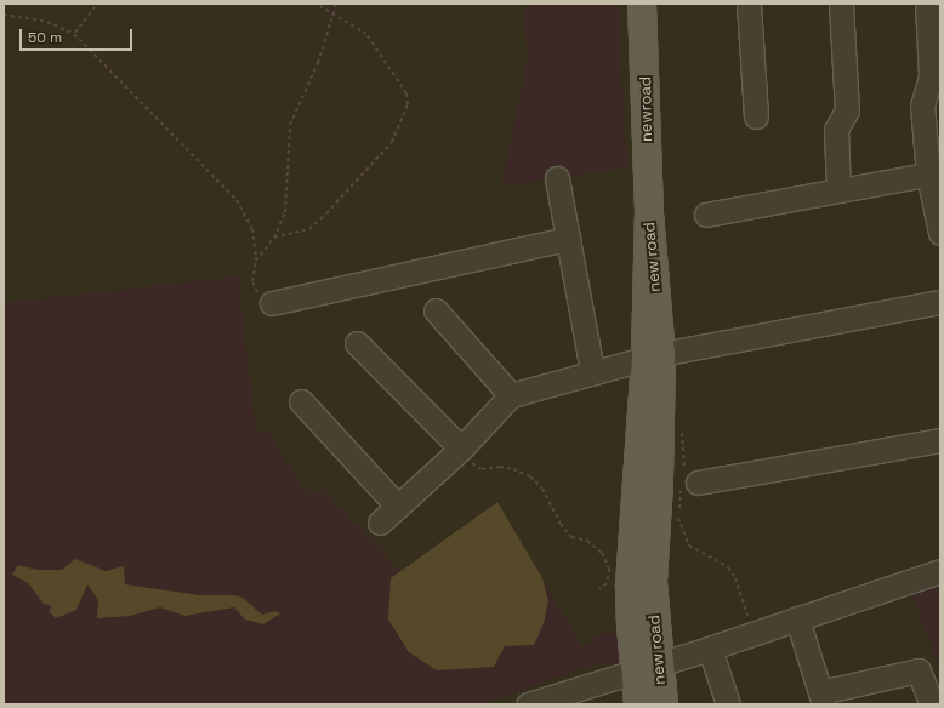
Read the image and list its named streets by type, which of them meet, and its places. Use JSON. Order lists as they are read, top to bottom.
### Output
{
  "streets": {
    "main road": ["newroad", "new road"]
  },
  "crossings": [
    ["newroad", "new road"]
  ],
  "scale_bar": "50 m"
}
